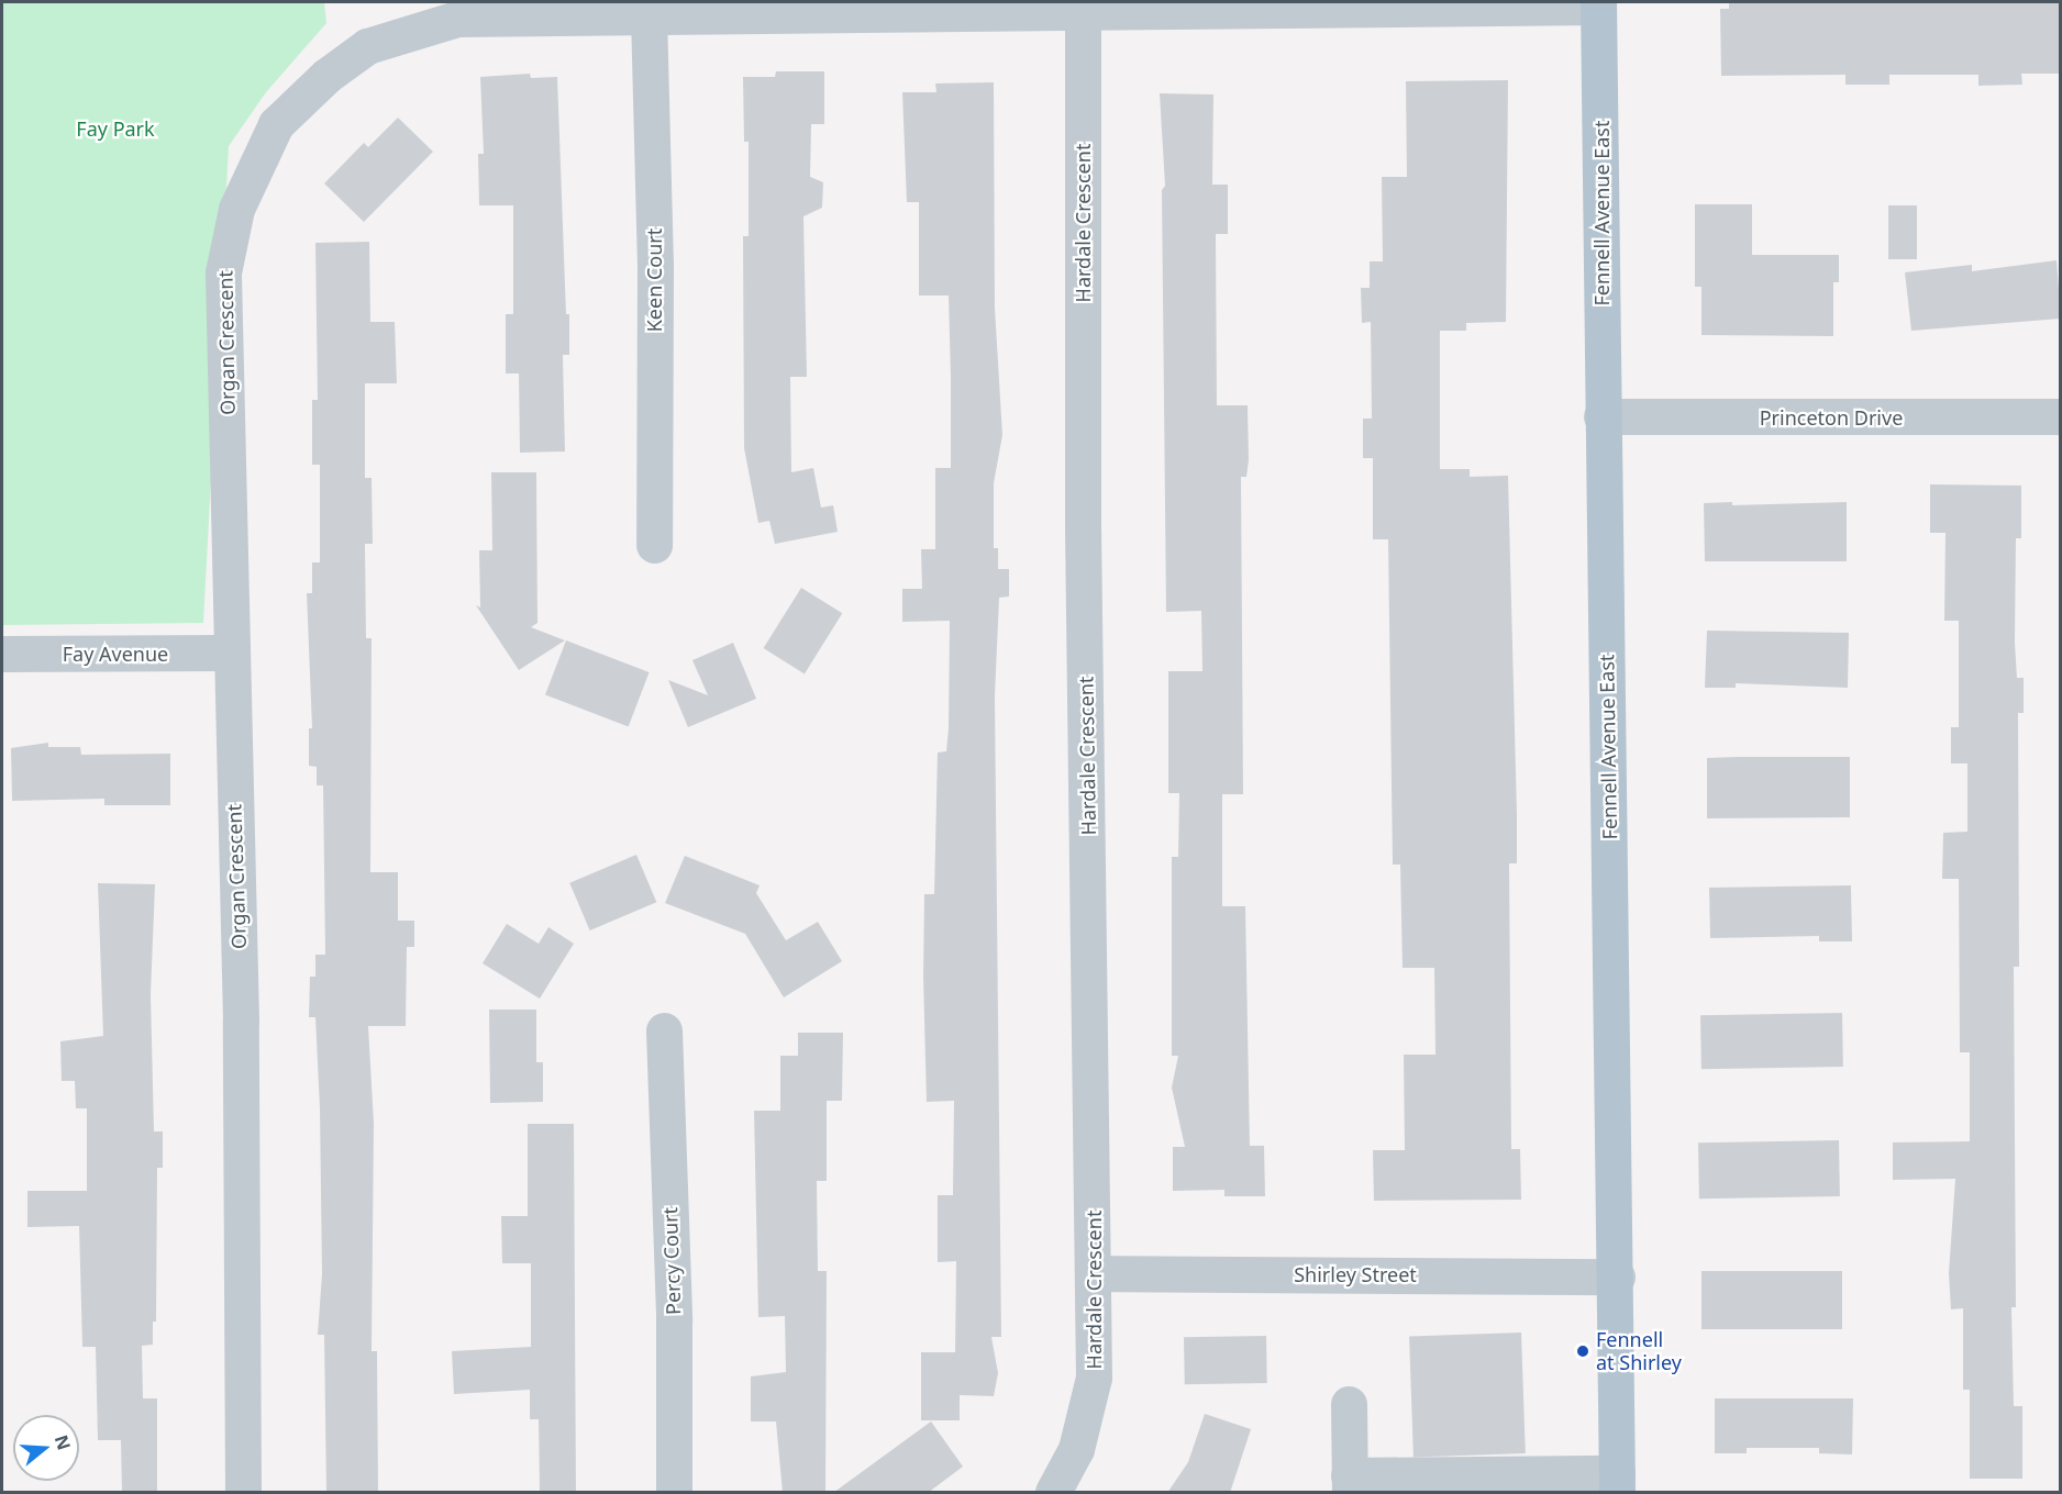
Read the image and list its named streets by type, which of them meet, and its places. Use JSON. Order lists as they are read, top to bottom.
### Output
{
  "streets": {
    "main road": ["Fennell Avenue East"],
    "street": [
      "Hardale Crescent",
      "Keen Court",
      "Organ Crescent",
      "Princeton Drive",
      "Fay Avenue",
      "Percy Court",
      "Shirley Street"
    ]
  },
  "crossings": [
    ["Fennell Avenue East", "Organ Crescent"],
    ["Fennell Avenue East", "Princeton Drive"],
    ["Fennell Avenue East", "Shirley Street"],
    ["Hardale Crescent", "Organ Crescent"],
    ["Hardale Crescent", "Shirley Street"],
    ["Keen Court", "Organ Crescent"],
    ["Organ Crescent", "Fay Avenue"]
  ],
  "parks": ["Fay Park"],
  "places": ["Fennell at Shirley"],
  "north": "right"
}
